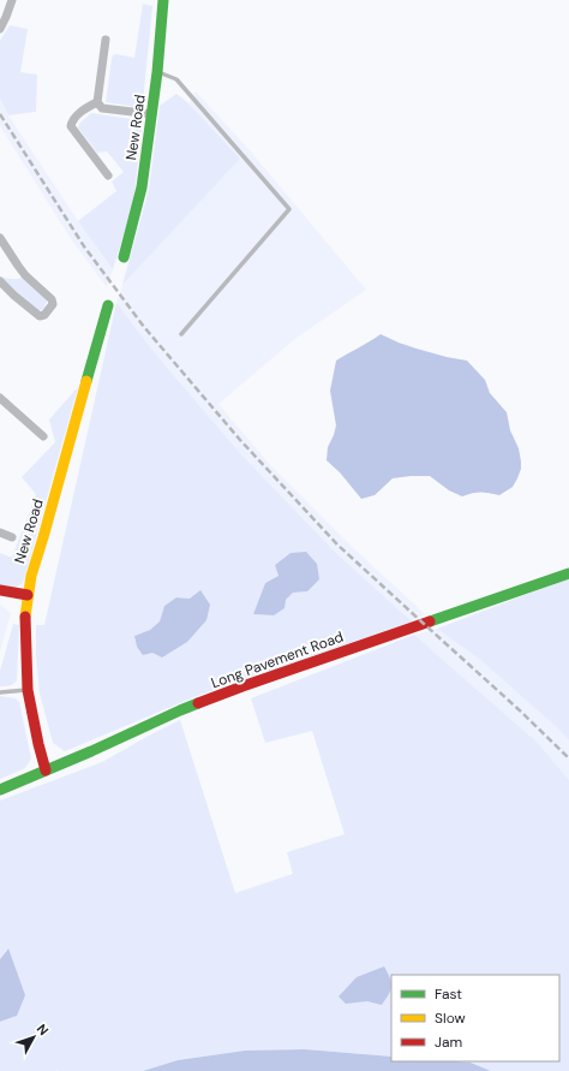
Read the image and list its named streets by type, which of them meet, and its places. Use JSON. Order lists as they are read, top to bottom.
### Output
{
  "streets": {
    "street": ["New Road", "Long Pavement Road"]
  },
  "crossings": [
    ["New Road", "Long Pavement Road"]
  ],
  "legend": ["Fast", "Slow", "Jam"],
  "north": "top right"
}
